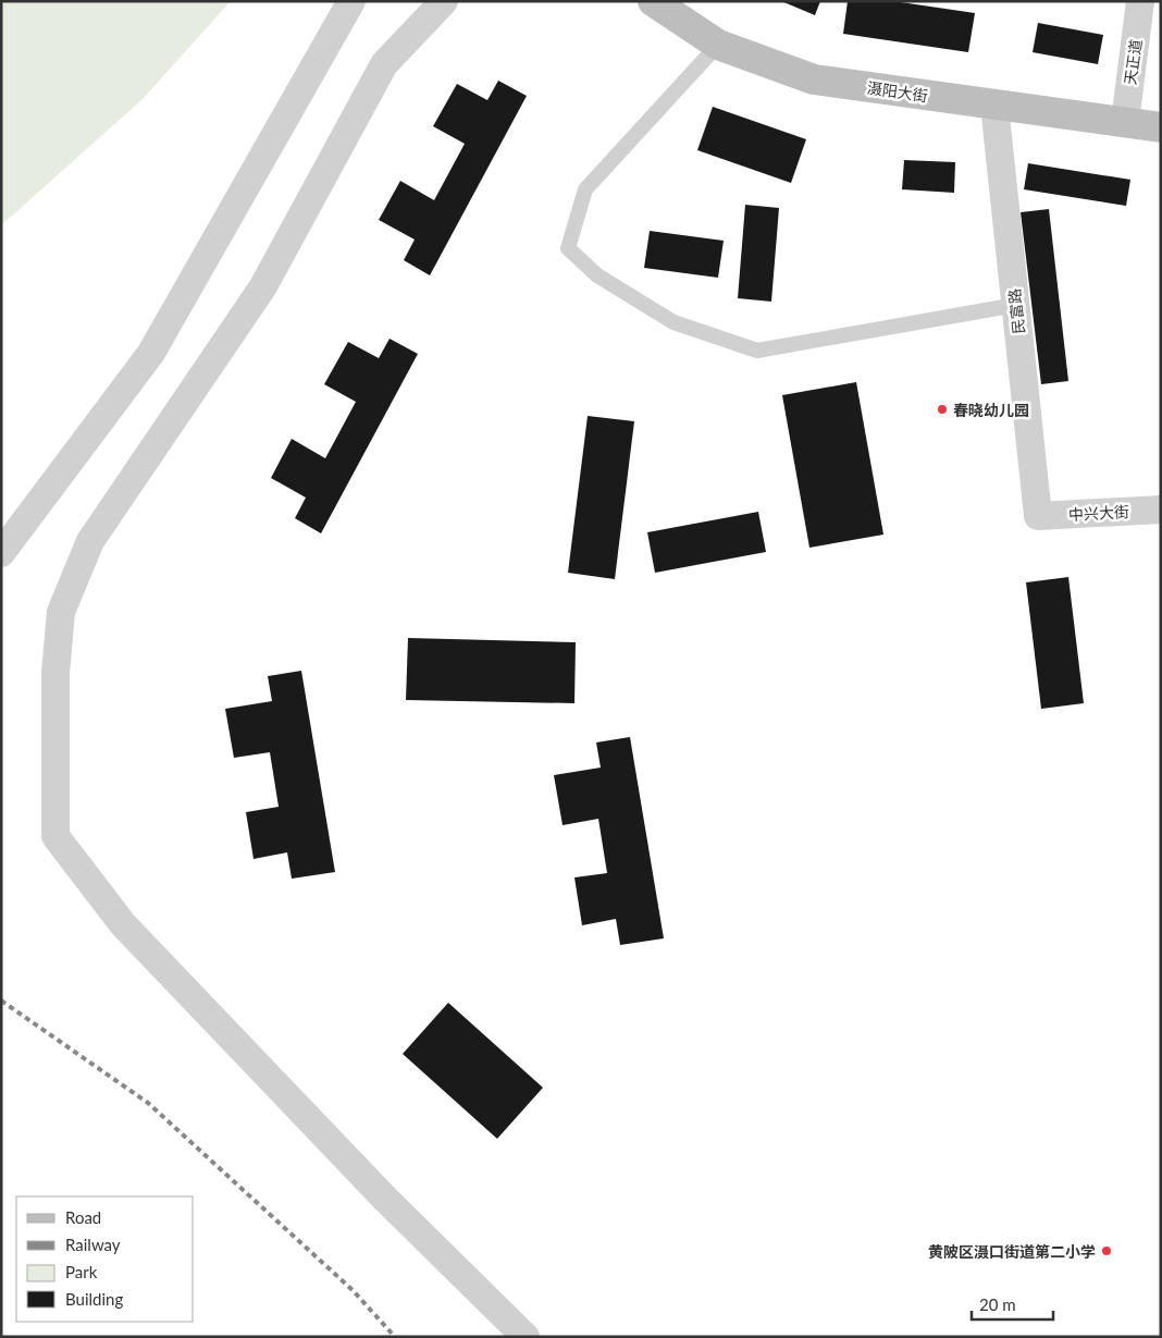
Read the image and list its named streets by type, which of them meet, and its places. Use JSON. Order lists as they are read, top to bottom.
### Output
{
  "streets": {
    "main road": ["滠阳大街"],
    "street": ["天正道", "民富路", "中兴大街"]
  },
  "crossings": [
    ["天正道", "滠阳大街"],
    ["滠阳大街", "民富路"],
    ["民富路", "中兴大街"]
  ],
  "places": ["春晓幼儿园", "黄陂区滠口街道第二小学"],
  "legend": [
    "Road",
    "Railway",
    "Park",
    "Building"
  ],
  "scale_bar": "20 m"
}
